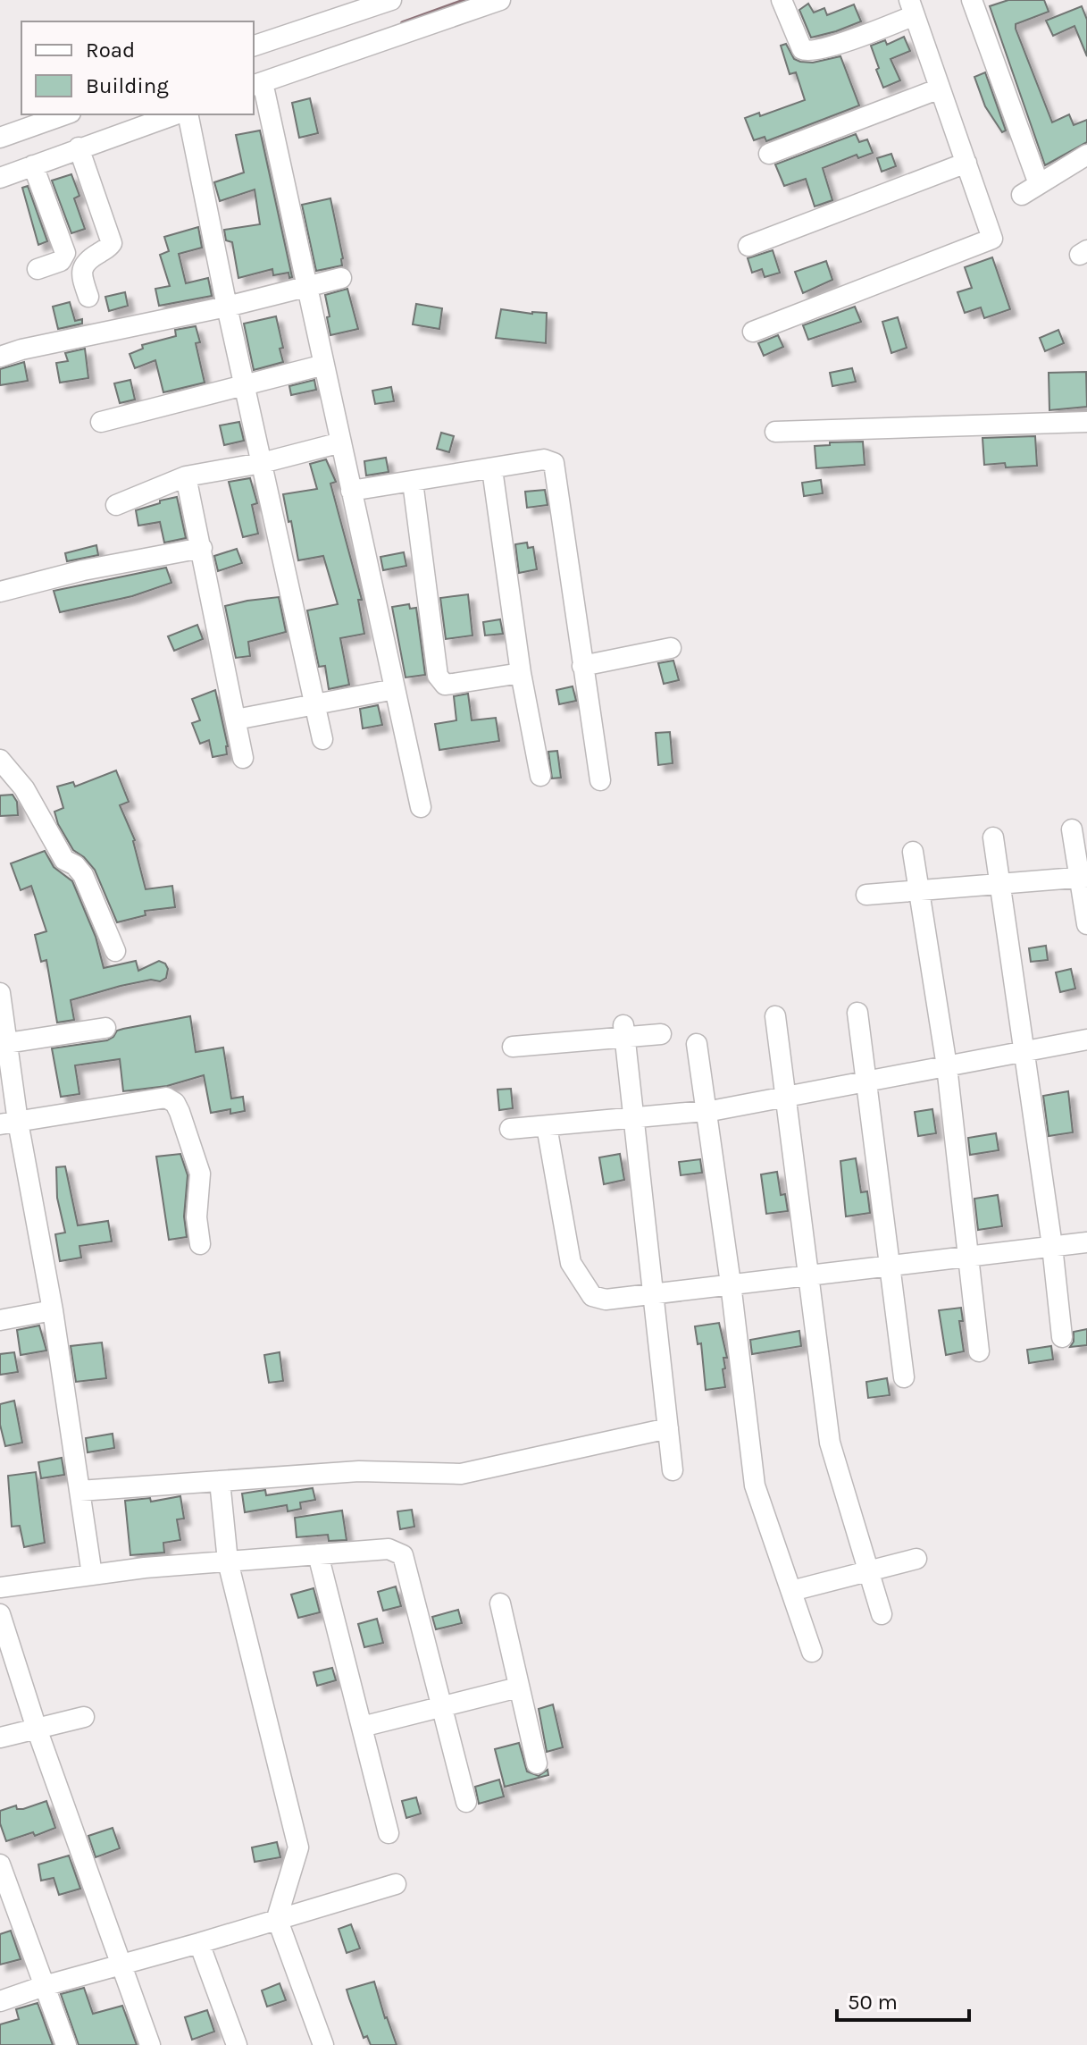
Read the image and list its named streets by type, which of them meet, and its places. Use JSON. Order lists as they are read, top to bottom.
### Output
{
  "legend": ["Road", "Building"],
  "scale_bar": "50 m"
}
